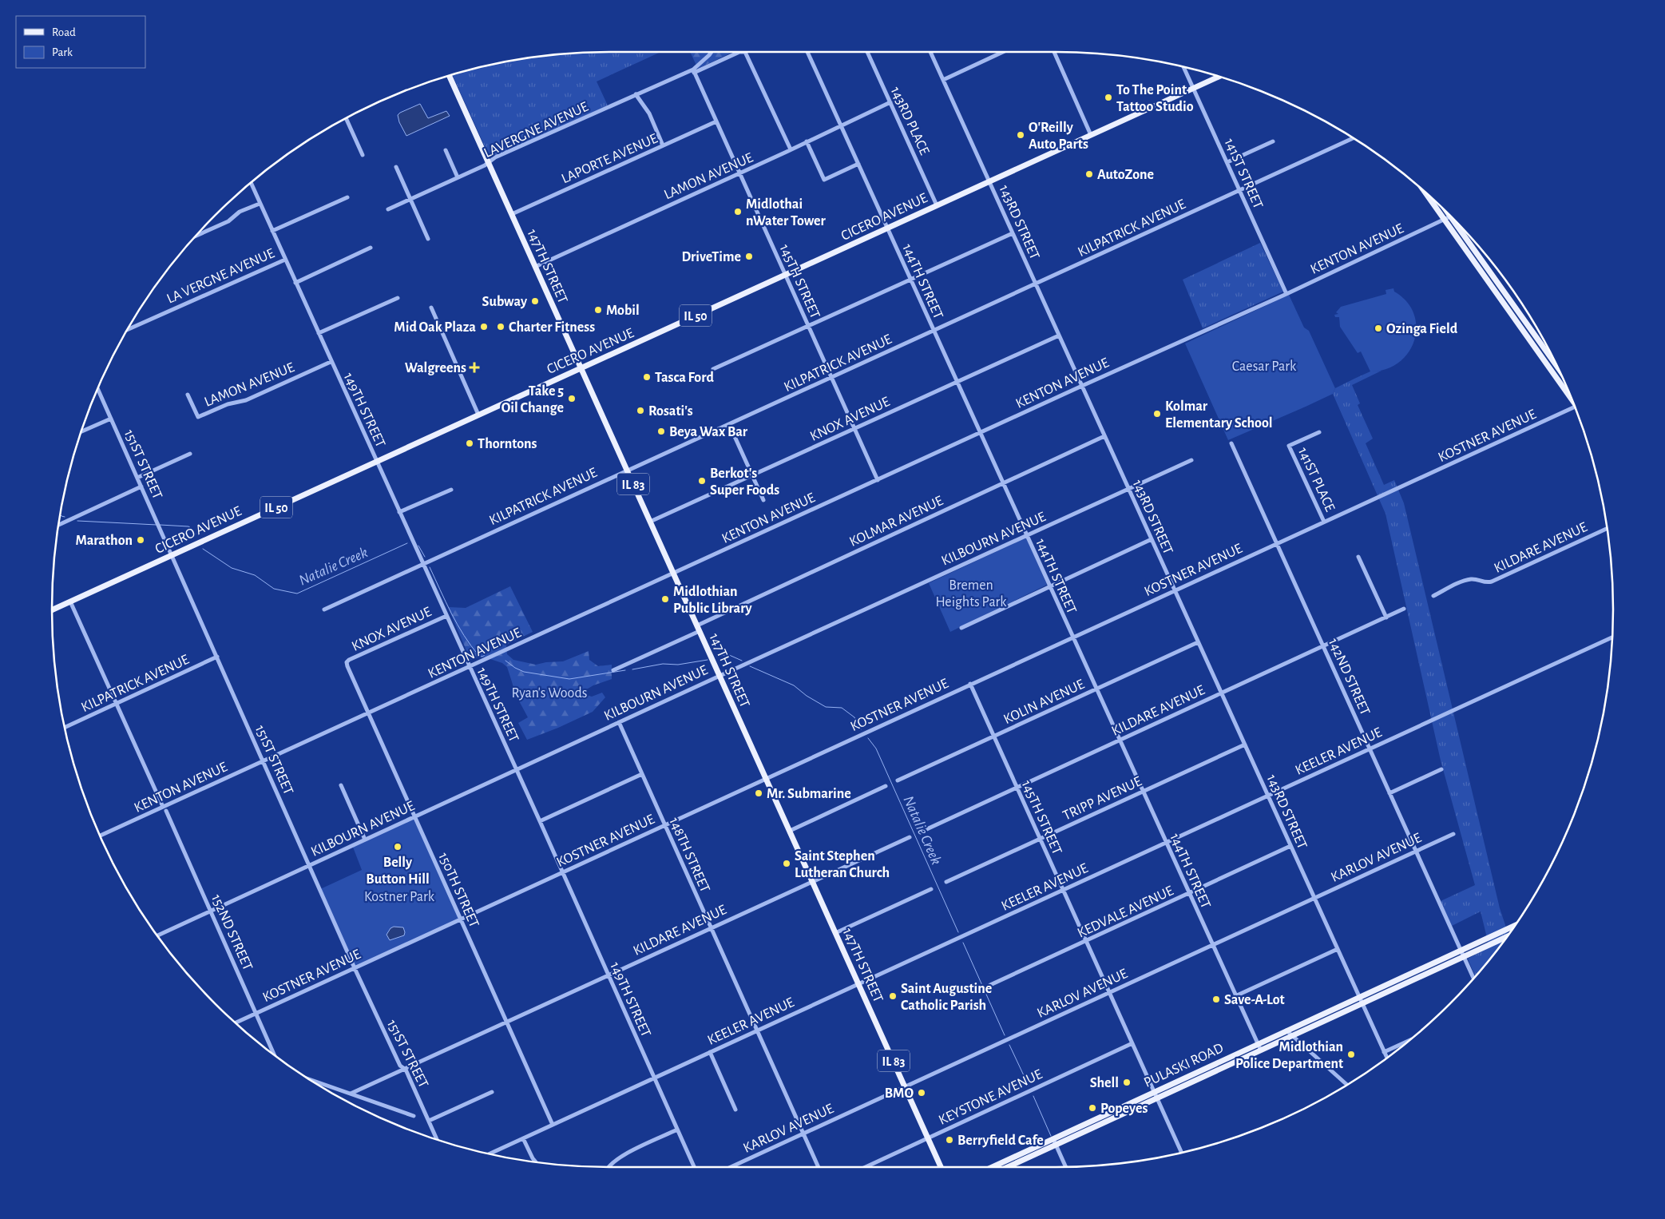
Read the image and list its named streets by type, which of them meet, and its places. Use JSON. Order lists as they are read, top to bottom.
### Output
{
  "streets": {
    "main road": [
      "CICERO AVENUE",
      "147TH STREET",
      "IL 50",
      "IL 83",
      "PULASKI ROAD"
    ],
    "street": [
      "143RD PLACE",
      "LAVERGNE AVENUE",
      "LAPORTE AVENUE",
      "141ST STREET",
      "LAMON AVENUE",
      "143RD STREET",
      "KILPATRICK AVENUE",
      "KENTON AVENUE",
      "LA VERGNE AVENUE",
      "145TH STREET",
      "144TH STREET",
      "149TH STREET",
      "KNOX AVENUE",
      "KOSTNER AVENUE",
      "151ST STREET",
      "141ST PLACE",
      "KOLMAR AVENUE",
      "KILBOURN AVENUE",
      "KILDARE AVENUE",
      "142ND STREET",
      "KOLIN AVENUE",
      "KEELER AVENUE",
      "TRIPP AVENUE",
      "148TH STREET",
      "KARLOV AVENUE",
      "150TH STREET",
      "KEDVALE AVENUE",
      "152ND STREET",
      "KEYSTONE AVENUE"
    ]
  },
  "crossings": [
    ["143RD PLACE", "LAMON AVENUE"],
    ["143RD PLACE", "CICERO AVENUE"],
    ["LAVERGNE AVENUE", "LAMON AVENUE"],
    ["LAVERGNE AVENUE", "147TH STREET"],
    ["LAVERGNE AVENUE", "145TH STREET"],
    ["LAPORTE AVENUE", "147TH STREET"],
    ["LAPORTE AVENUE", "145TH STREET"],
    ["141ST STREET", "CICERO AVENUE"],
    ["141ST STREET", "KILPATRICK AVENUE"],
    ["141ST STREET", "KENTON AVENUE"],
    ["LAMON AVENUE", "147TH STREET"],
    ["LAMON AVENUE", "145TH STREET"],
    ["LAMON AVENUE", "144TH STREET"],
    ["LAMON AVENUE", "149TH STREET"],
    ["CICERO AVENUE", "143RD STREET"],
    ["CICERO AVENUE", "147TH STREET"],
    ["CICERO AVENUE", "145TH STREET"],
    ["CICERO AVENUE", "144TH STREET"],
    ["CICERO AVENUE", "149TH STREET"],
    ["CICERO AVENUE", "151ST STREET"],
    ["CICERO AVENUE", "152ND STREET"],
    ["143RD STREET", "KILPATRICK AVENUE"],
    ["143RD STREET", "KENTON AVENUE"],
    ["143RD STREET", "KNOX AVENUE"],
    ["143RD STREET", "KOSTNER AVENUE"],
    ["143RD STREET", "KOLMAR AVENUE"],
    ["143RD STREET", "KILBOURN AVENUE"],
    ["143RD STREET", "KILDARE AVENUE"],
    ["143RD STREET", "KOLIN AVENUE"],
    ["143RD STREET", "KEELER AVENUE"],
    ["143RD STREET", "TRIPP AVENUE"],
    ["143RD STREET", "KARLOV AVENUE"],
    ["143RD STREET", "KEDVALE AVENUE"],
    ["143RD STREET", "PULASKI ROAD"],
    ["KILPATRICK AVENUE", "147TH STREET"],
    ["KILPATRICK AVENUE", "145TH STREET"],
    ["KILPATRICK AVENUE", "144TH STREET"],
    ["KILPATRICK AVENUE", "149TH STREET"],
    ["KILPATRICK AVENUE", "151ST STREET"],
    ["KILPATRICK AVENUE", "152ND STREET"],
    ["KENTON AVENUE", "147TH STREET"],
    ["KENTON AVENUE", "145TH STREET"],
    ["KENTON AVENUE", "144TH STREET"],
    ["KENTON AVENUE", "149TH STREET"],
    ["KENTON AVENUE", "151ST STREET"],
    ["KENTON AVENUE", "150TH STREET"],
    ["KENTON AVENUE", "152ND STREET"],
    ["147TH STREET", "KNOX AVENUE"],
    ["147TH STREET", "KOSTNER AVENUE"],
    ["147TH STREET", "KOLMAR AVENUE"],
    ["147TH STREET", "KILBOURN AVENUE"],
    ["147TH STREET", "KILDARE AVENUE"],
    ["147TH STREET", "KEELER AVENUE"],
    ["147TH STREET", "KARLOV AVENUE"],
    ["147TH STREET", "KEYSTONE AVENUE"],
    ["LA VERGNE AVENUE", "149TH STREET"],
    ["145TH STREET", "KNOX AVENUE"],
    ["145TH STREET", "KOSTNER AVENUE"],
    ["145TH STREET", "KILDARE AVENUE"],
    ["145TH STREET", "KOLIN AVENUE"],
    ["145TH STREET", "KEELER AVENUE"],
    ["145TH STREET", "TRIPP AVENUE"],
    ["145TH STREET", "KARLOV AVENUE"],
    ["145TH STREET", "KEDVALE AVENUE"],
    ["145TH STREET", "PULASKI ROAD"],
    ["145TH STREET", "KEYSTONE AVENUE"],
    ["144TH STREET", "KNOX AVENUE"],
    ["144TH STREET", "KOSTNER AVENUE"],
    ["144TH STREET", "KOLMAR AVENUE"],
    ["144TH STREET", "KILBOURN AVENUE"],
    ["144TH STREET", "KILDARE AVENUE"],
    ["144TH STREET", "KOLIN AVENUE"],
    ["144TH STREET", "KEELER AVENUE"],
    ["144TH STREET", "TRIPP AVENUE"],
    ["144TH STREET", "KARLOV AVENUE"],
    ["144TH STREET", "KEDVALE AVENUE"],
    ["144TH STREET", "PULASKI ROAD"],
    ["149TH STREET", "KNOX AVENUE"],
    ["149TH STREET", "KOSTNER AVENUE"],
    ["149TH STREET", "KILBOURN AVENUE"],
    ["149TH STREET", "KILDARE AVENUE"],
    ["149TH STREET", "KEELER AVENUE"],
    ["KNOX AVENUE", "150TH STREET"],
    ["KOSTNER AVENUE", "151ST STREET"],
    ["KOSTNER AVENUE", "141ST PLACE"],
    ["KOSTNER AVENUE", "142ND STREET"],
    ["KOSTNER AVENUE", "148TH STREET"],
    ["KOSTNER AVENUE", "150TH STREET"],
    ["KOSTNER AVENUE", "152ND STREET"],
    ["151ST STREET", "KILBOURN AVENUE"],
    ["151ST STREET", "KILDARE AVENUE"],
    ["KILBOURN AVENUE", "148TH STREET"],
    ["KILBOURN AVENUE", "150TH STREET"],
    ["KILBOURN AVENUE", "152ND STREET"],
    ["KILDARE AVENUE", "142ND STREET"],
    ["KILDARE AVENUE", "148TH STREET"],
    ["KILDARE AVENUE", "150TH STREET"],
    ["142ND STREET", "KEELER AVENUE"],
    ["142ND STREET", "KARLOV AVENUE"],
    ["142ND STREET", "PULASKI ROAD"],
    ["KEELER AVENUE", "148TH STREET"],
    ["KEELER AVENUE", "150TH STREET"],
    ["148TH STREET", "KARLOV AVENUE"]
  ],
  "water": ["Natalie Creek"],
  "parks": [
    "Caesar Park",
    "Bremen Heights Park",
    "Ryan's Woods",
    "Kostner Park"
  ],
  "places": {
    "other": [
      "To The Point Tattoo Studio",
      "O'Reilly Auto Parts",
      "AutoZone",
      "Midlothai nWater Tower",
      "DriveTime",
      "Subway",
      "Mobil",
      "Mid Oak Plaza",
      "Charter Fitness",
      "Ozinga Field",
      "Tasca Ford",
      "Take 5 Oil Change",
      "Rosati's",
      "Kolmar Elementary School",
      "Beya Wax Bar",
      "Thorntons",
      "Berkot's Super Foods",
      "Marathon",
      "Midlothian Public Library",
      "Mr. Submarine",
      "Belly Button Hill",
      "Saint Stephen Lutheran Church",
      "Saint Augustine Catholic Parish",
      "Save-A-Lot",
      "Midlothian Police Department",
      "Shell",
      "BMO",
      "Popeyes",
      "Berryfield Cafe"
    ],
    "health": ["Walgreens"]
  },
  "legend": ["Road", "Park"]
}
